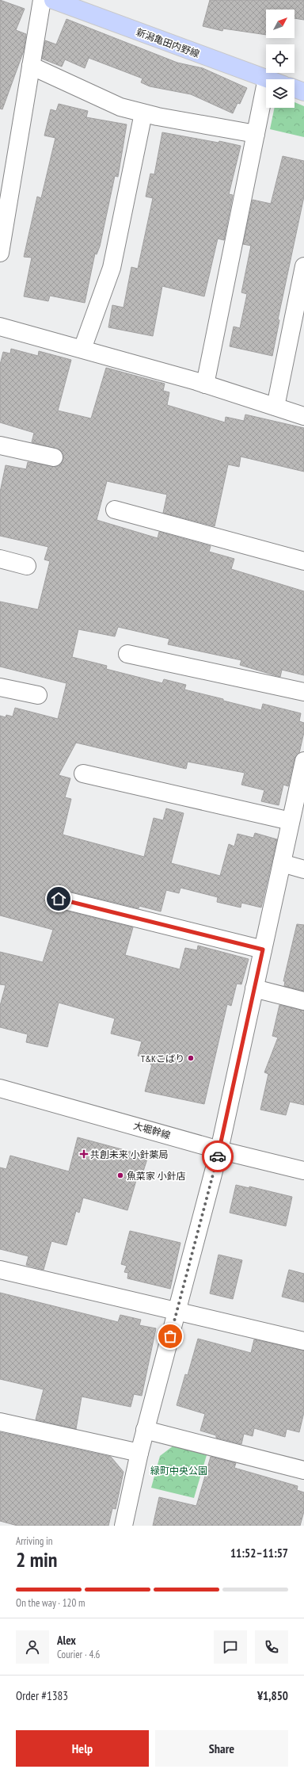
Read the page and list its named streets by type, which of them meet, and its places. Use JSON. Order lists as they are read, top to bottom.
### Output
{
  "streets": {
    "main road": ["新潟亀田内野線"],
    "street": ["大堀幹線"]
  },
  "parks": ["緑町中央公園"],
  "places": {
    "other": ["T&Kこばり", "魚菜家 小針店"],
    "health": ["共創未来 小針薬局"]
  },
  "north": "top right",
  "page": {
    "heading": ["2 min", "Arriving in", "11:52–11:57"],
    "panel": [
      "Alex",
      "Courier · 4.6",
      "Order #1383",
      "¥1,850"
    ],
    "bar": "On the way · 120 m",
    "buttons": ["Help", "Share"]
  }
}
